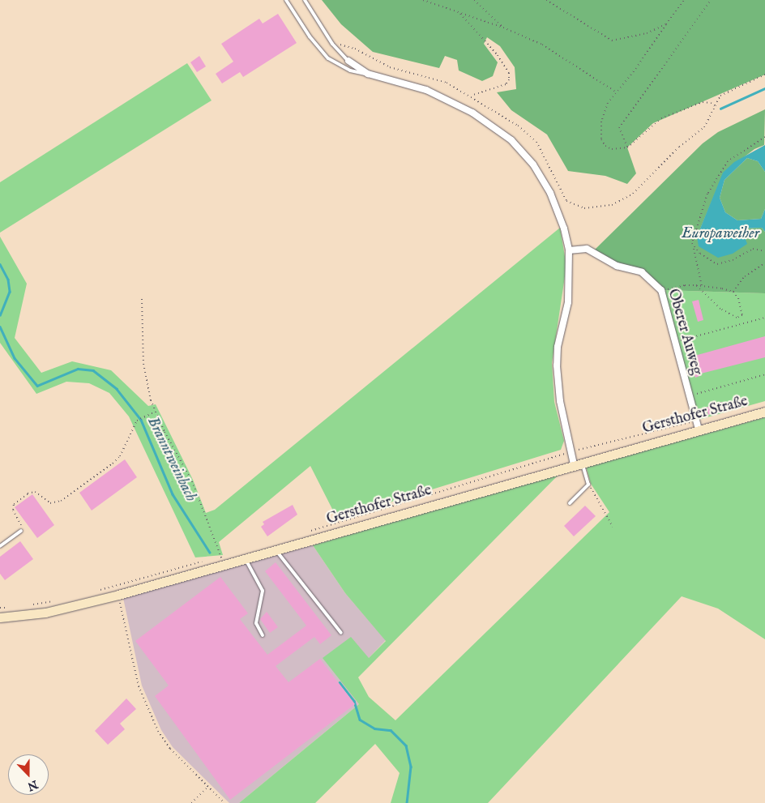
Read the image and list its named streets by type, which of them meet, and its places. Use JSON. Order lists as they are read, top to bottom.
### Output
{
  "streets": {
    "main road": ["Gersthofer Straße"],
    "street": ["Oberer Auweg"]
  },
  "crossings": [
    ["Oberer Auweg", "Gersthofer Straße"]
  ],
  "water": ["Europaweiher", "Branntweinbach"],
  "north": "bottom"
}
